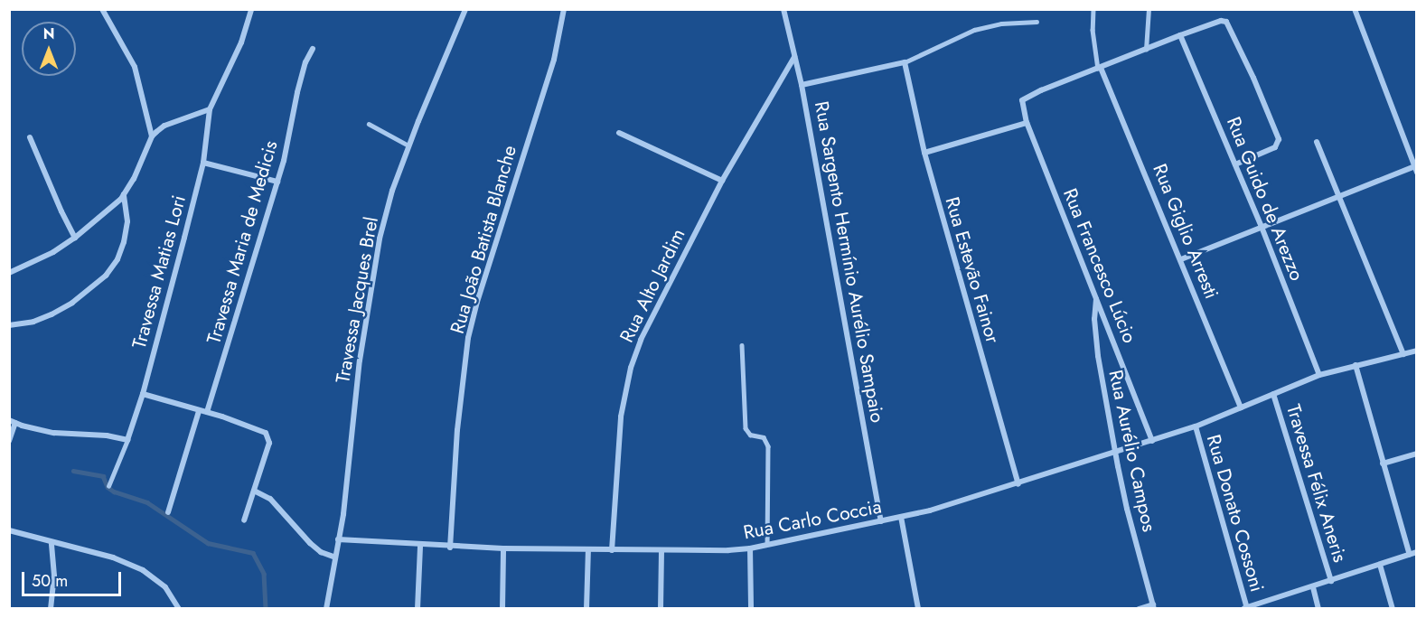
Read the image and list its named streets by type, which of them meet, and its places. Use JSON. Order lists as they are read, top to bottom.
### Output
{
  "streets": {
    "street": [
      "Rua Guido de Arezzo",
      "Rua Giglio Arresti",
      "Rua João Batista Blanche",
      "Travessa Maria de Medicis",
      "Rua Sargento Hermínio Aurélio Sampaio",
      "Rua Francesco Lúcio",
      "Rua Estevão Fainor",
      "Travessa Matias Lori",
      "Rua Alto Jardim",
      "Travessa Jacques Brel",
      "Rua Aurélio Campos",
      "Travessa Félix Aneris",
      "Rua Donato Cossoni",
      "Rua Carlo Coccia"
    ]
  },
  "crossings": [
    ["Rua Guido de Arezzo", "Rua Carlo Coccia"],
    ["Rua Giglio Arresti", "Rua Francesco Lúcio"],
    ["Rua Giglio Arresti", "Rua Carlo Coccia"],
    ["Rua João Batista Blanche", "Rua Carlo Coccia"],
    ["Rua Sargento Hermínio Aurélio Sampaio", "Rua Alto Jardim"],
    ["Rua Sargento Hermínio Aurélio Sampaio", "Rua Carlo Coccia"],
    ["Rua Francesco Lúcio", "Rua Aurélio Campos"],
    ["Rua Francesco Lúcio", "Rua Carlo Coccia"],
    ["Rua Estevão Fainor", "Rua Carlo Coccia"],
    ["Rua Alto Jardim", "Rua Carlo Coccia"],
    ["Travessa Jacques Brel", "Rua Carlo Coccia"],
    ["Rua Aurélio Campos", "Rua Carlo Coccia"],
    ["Travessa Félix Aneris", "Rua Carlo Coccia"],
    ["Rua Donato Cossoni", "Rua Carlo Coccia"]
  ],
  "scale_bar": "50 m",
  "north": "top"
}
